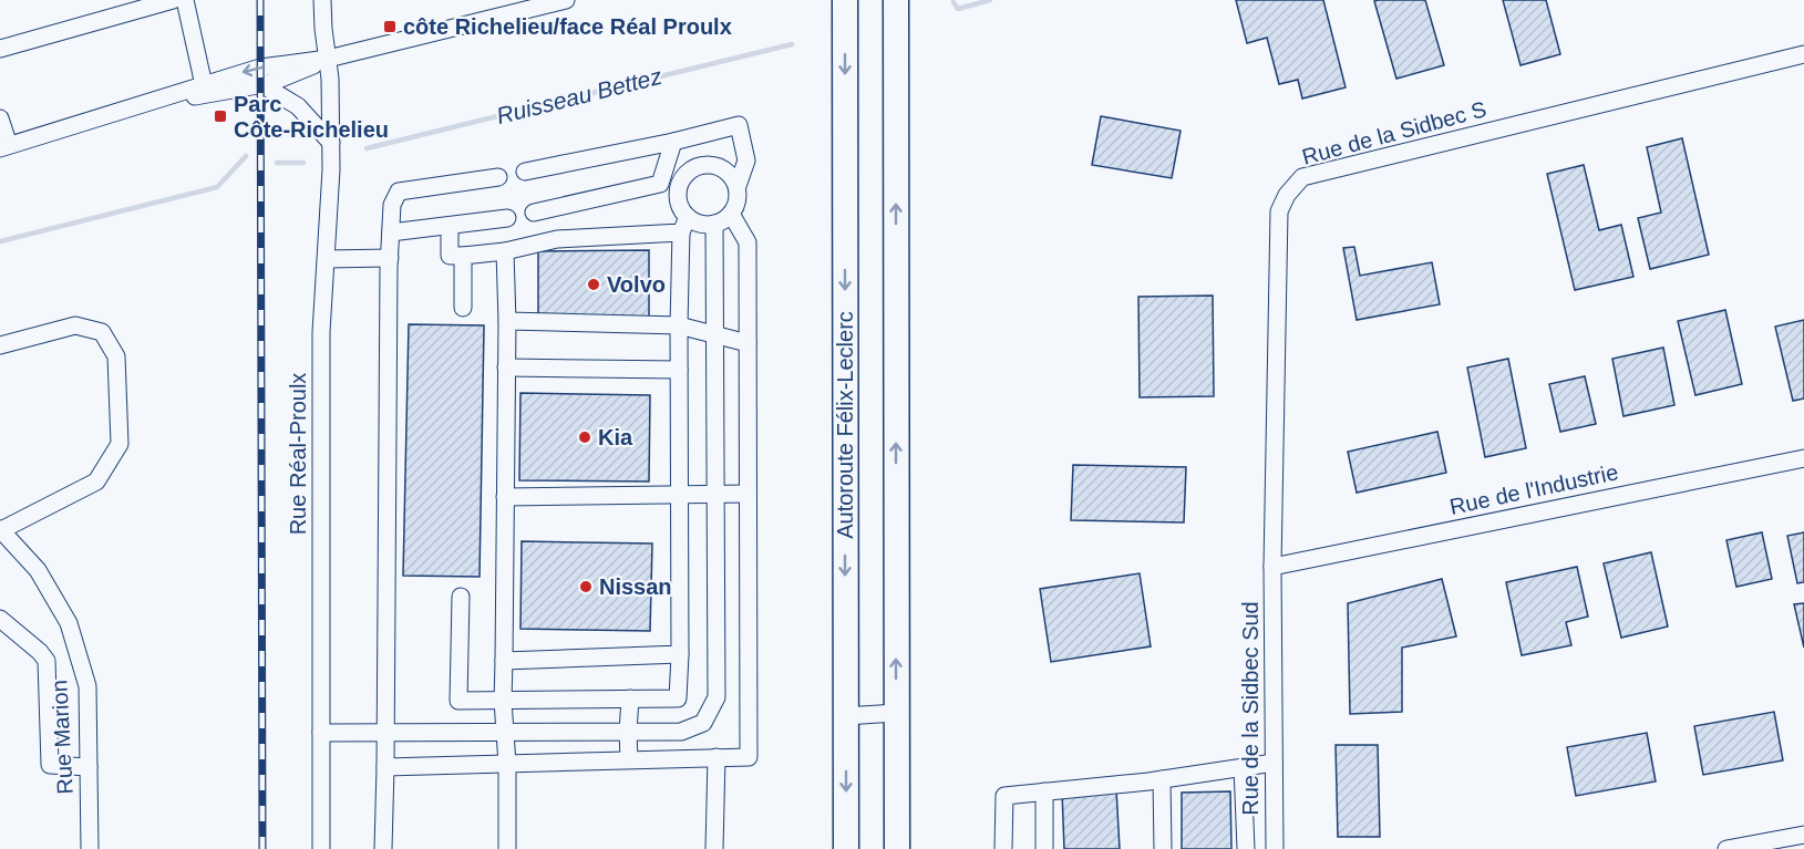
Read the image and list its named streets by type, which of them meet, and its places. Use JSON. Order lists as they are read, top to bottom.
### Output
{
  "streets": {
    "highway": ["Autoroute Félix-Leclerc"],
    "street": [
      "Rue de la Sidbec S",
      "Rue Réal-Proulx",
      "Rue de l'Industrie",
      "Rue de la Sidbec Sud",
      "Rue Marion"
    ]
  },
  "crossings": [
    ["Rue de la Sidbec S", "Rue de l'Industrie"],
    ["Rue de la Sidbec S", "Rue de la Sidbec Sud"],
    ["Rue de l'Industrie", "Rue de la Sidbec Sud"]
  ],
  "water": ["Ruisseau Bettez"],
  "places": {
    "transit": ["côte Richelieu/face Réal Proulx", "Parc Côte-Richelieu"],
    "other": ["Volvo", "Kia", "Nissan"]
  }
}
